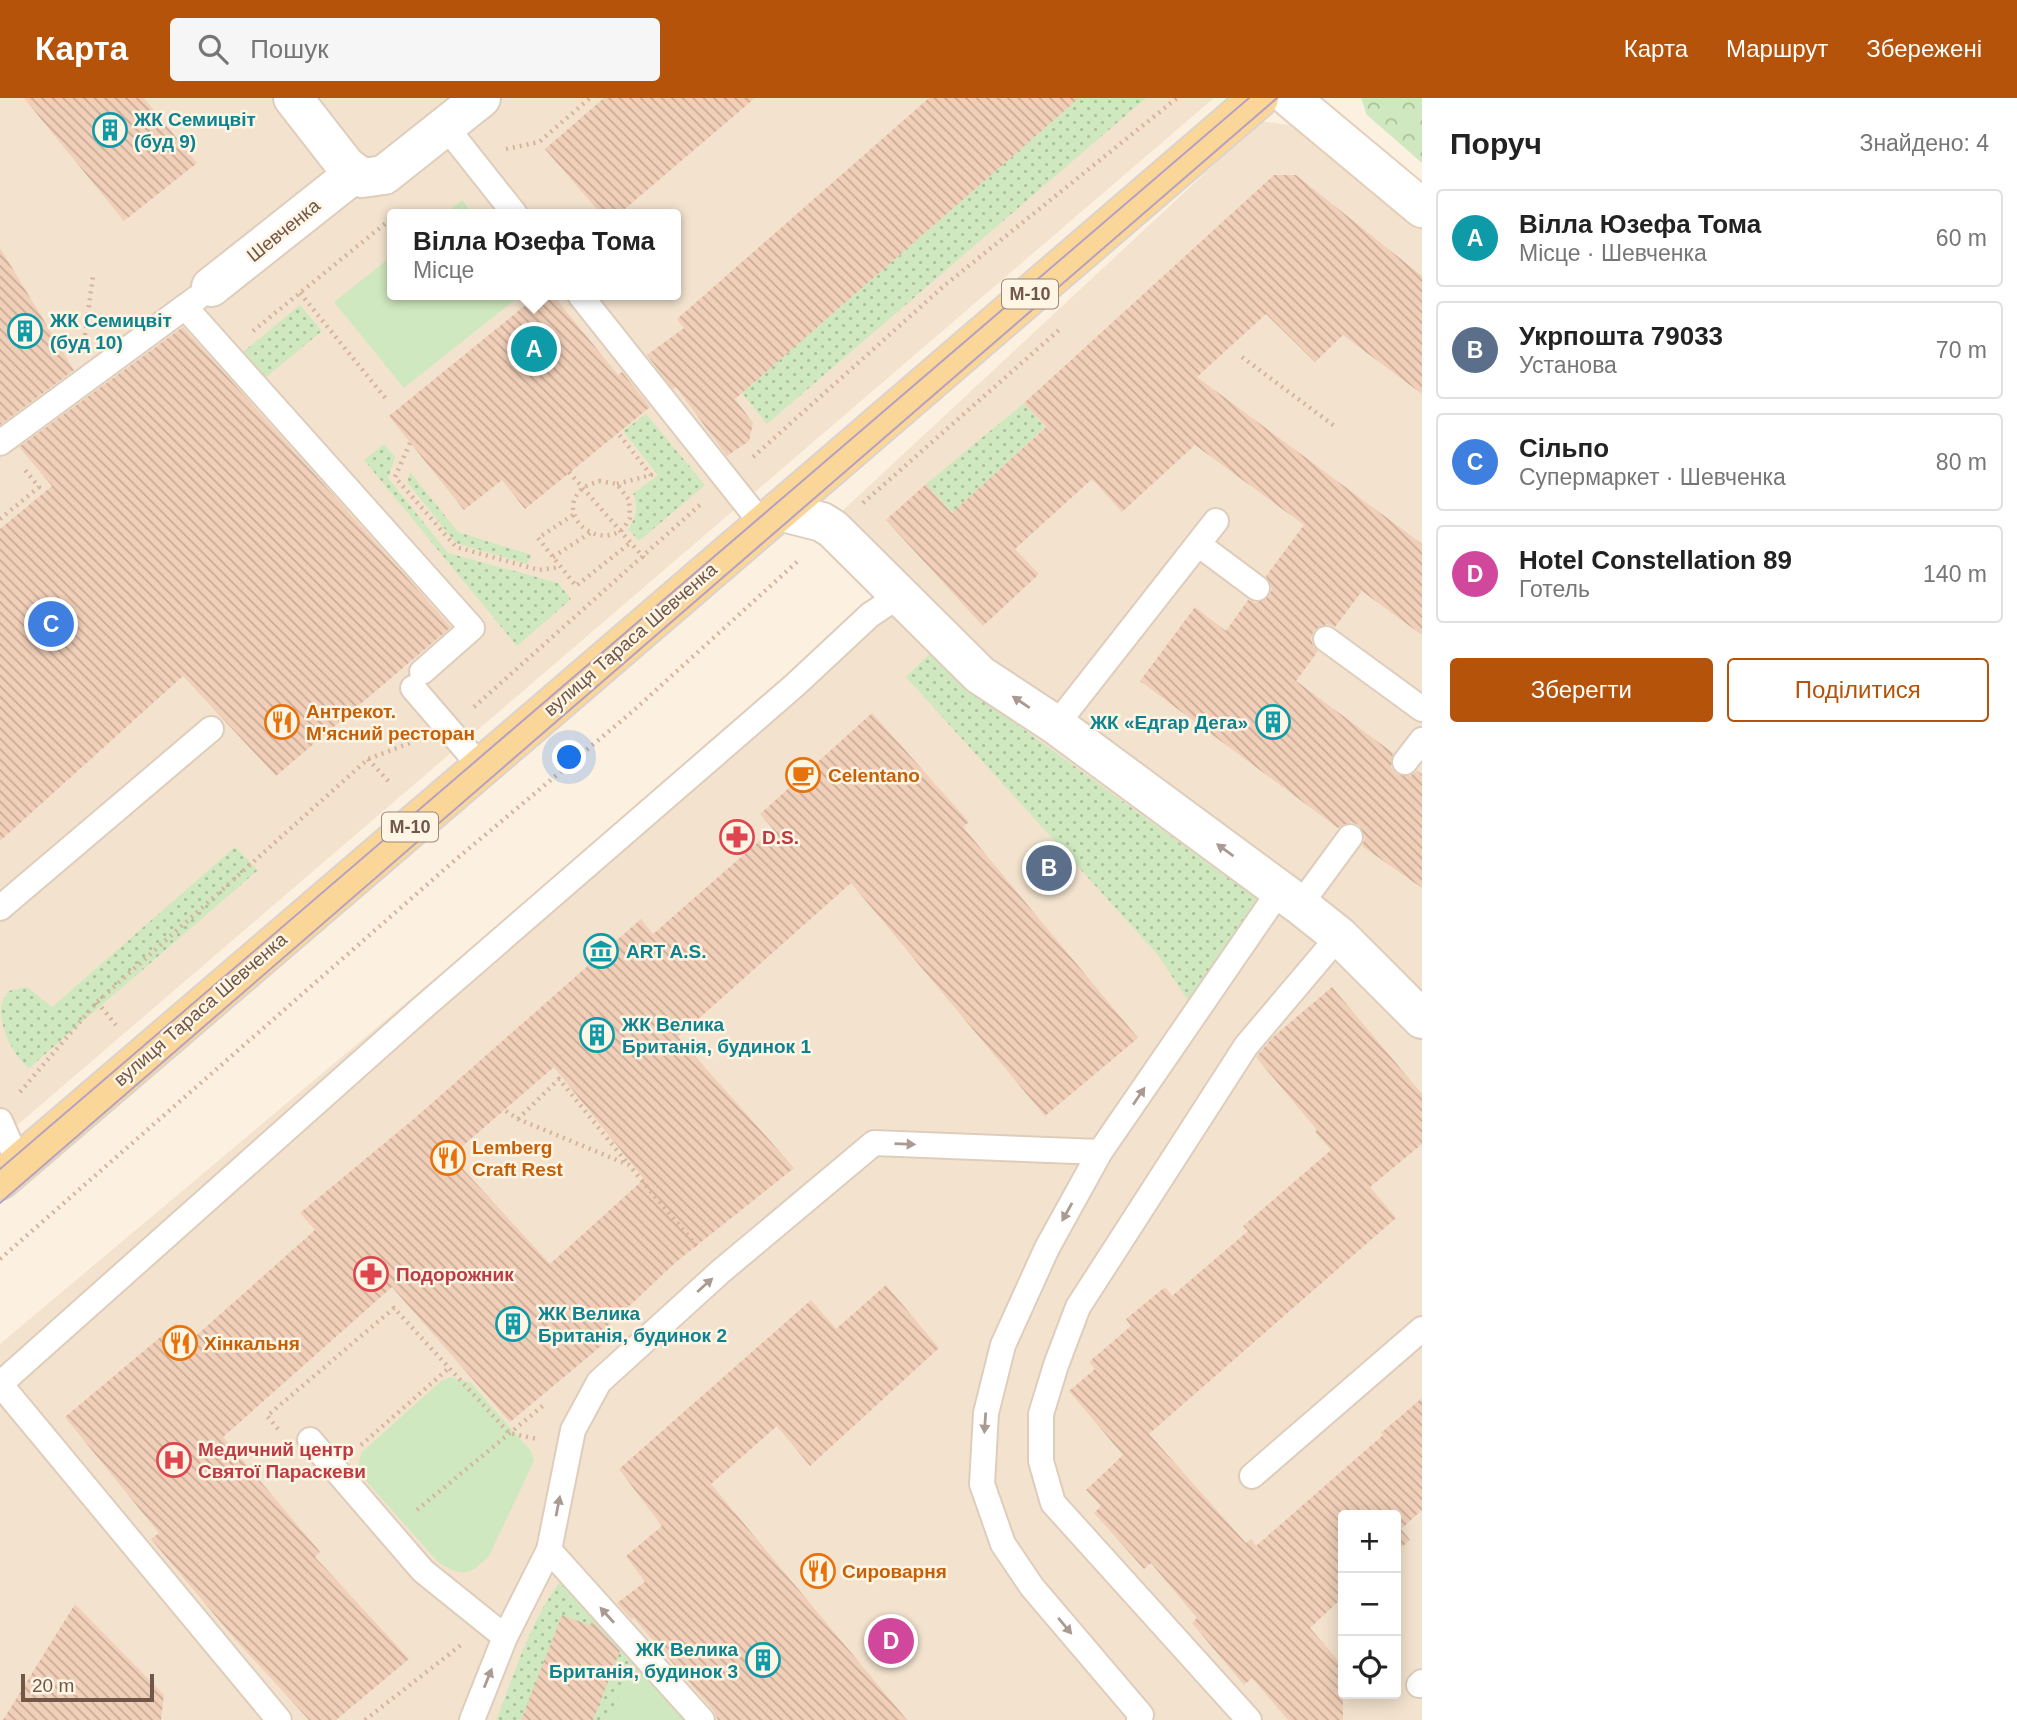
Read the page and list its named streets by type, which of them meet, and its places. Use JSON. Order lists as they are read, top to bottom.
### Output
{
  "streets": {
    "main road": ["М-10", "вулиця Тараса Шевченка"],
    "street": ["Шевченка"]
  },
  "places": {
    "building": [
      "ЖК Семицвіт (буд 9)",
      "ЖК Семицвіт (буд 10)",
      "ЖК «Едгар Дега»",
      "ЖК Велика Британія, будинок 1",
      "ЖК Велика Британія, будинок 2",
      "ЖК Велика Британія, будинок 3"
    ],
    "restaurant": [
      "Антрекот. М'ясний ресторан",
      "Lemberg Craft Rest",
      "Хінкальня",
      "Сироварня"
    ],
    "cafe": ["Celentano"],
    "pharmacy": ["D.S.", "Подорожник"],
    "museum": ["ART A.S."],
    "hospital": ["Медичний центр Святої Параскеви"]
  },
  "scale_bar": "20 m",
  "page": {
    "header": "Карта",
    "search": "Пошук",
    "nav": ["Карта", "Маршрут", "Збережені"],
    "heading": ["Поруч", "Знайдено: 4"],
    "list": [
      {
        "mark": "A",
        "name": "Вілла Юзефа Тома",
        "note": "Місце · Шевченка",
        "value": "60 m"
      },
      {
        "mark": "B",
        "name": "Укрпошта 79033",
        "note": "Установа",
        "value": "70 m"
      },
      {
        "mark": "C",
        "name": "Сільпо",
        "note": "Супермаркет · Шевченка",
        "value": "80 m"
      },
      {
        "mark": "D",
        "name": "Hotel Constellation 89",
        "note": "Готель",
        "value": "140 m"
      }
    ],
    "popup": ["Вілла Юзефа Тома", "Місце"],
    "pins": [
      "A",
      "C",
      "B",
      "D"
    ],
    "buttons": ["Зберегти", "Поділитися"],
    "map_buttons": ["+", "−"],
    "scale": "20 m"
  }
}
